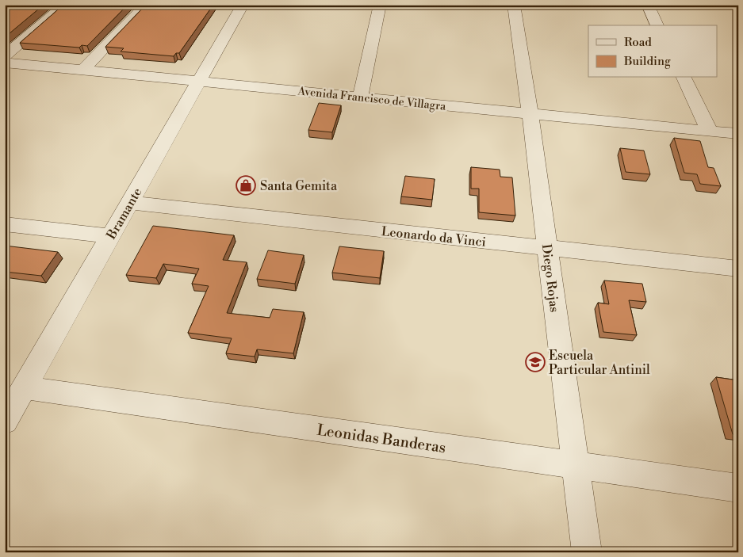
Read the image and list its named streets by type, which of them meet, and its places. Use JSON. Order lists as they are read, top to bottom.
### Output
{
  "streets": {
    "street": [
      "Avenida Francisco de Villagra",
      "Bramante",
      "Leonardo da Vinci",
      "Diego Rojas",
      "Leonidas Banderas"
    ]
  },
  "crossings": [
    ["Avenida Francisco de Villagra", "Bramante"],
    ["Avenida Francisco de Villagra", "Diego Rojas"],
    ["Bramante", "Leonardo da Vinci"],
    ["Bramante", "Leonidas Banderas"],
    ["Leonardo da Vinci", "Diego Rojas"],
    ["Diego Rojas", "Leonidas Banderas"]
  ],
  "places": {
    "shop": ["Santa Gemita"],
    "school or university": ["Escuela Particular Antinil"]
  },
  "legend": ["Road", "Building"]
}
